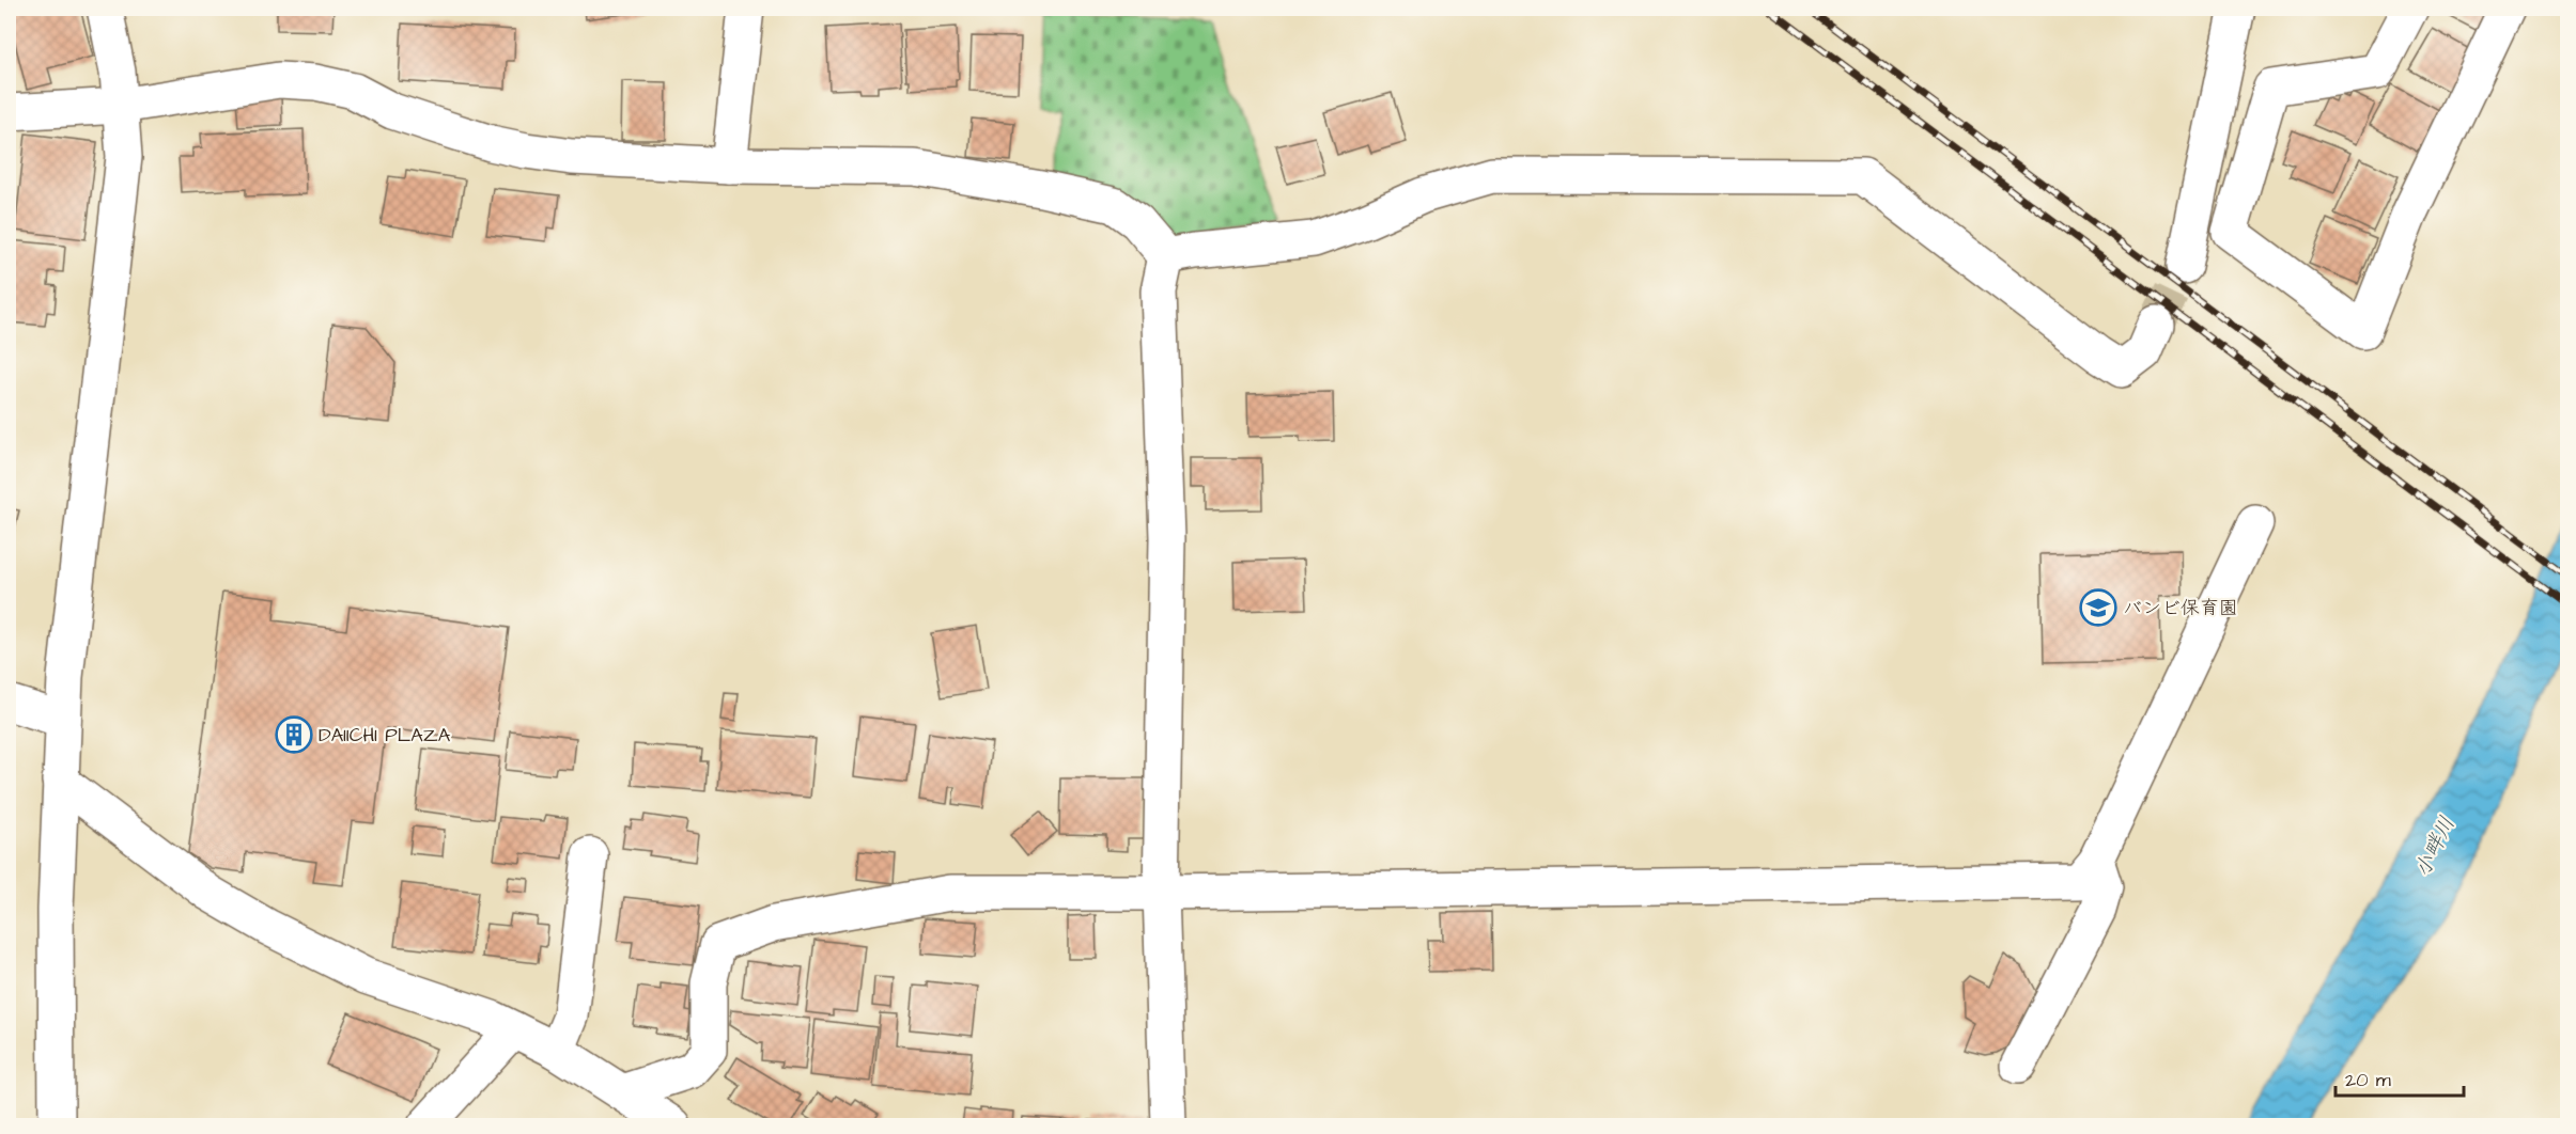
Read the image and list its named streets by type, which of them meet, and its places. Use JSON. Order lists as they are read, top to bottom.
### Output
{
  "water": ["小畔川"],
  "places": {
    "school or university": ["バンビ保育園"],
    "building": ["DAIICHI PLAZA"]
  },
  "scale_bar": "20 m"
}
